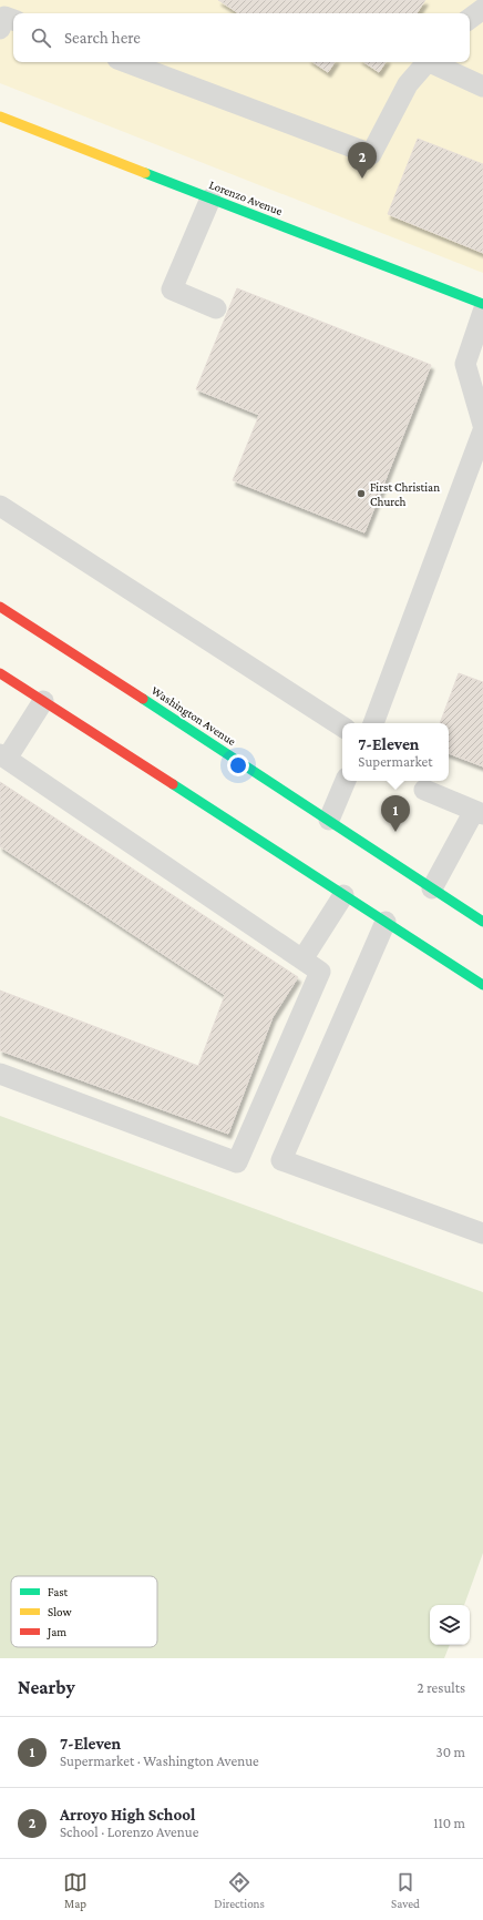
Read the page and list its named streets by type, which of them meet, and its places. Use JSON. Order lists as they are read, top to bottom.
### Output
{
  "streets": {
    "main road": ["Lorenzo Avenue", "Washington Avenue"]
  },
  "places": ["First Christian Church"],
  "legend": ["Fast", "Slow", "Jam"],
  "page": {
    "search": "Search here",
    "pins": ["2", "1"],
    "popup": ["7-Eleven", "Supermarket"],
    "heading": ["Nearby", "2 results"],
    "list": [
      {
        "mark": "1",
        "name": "7-Eleven",
        "note": "Supermarket · Washington Avenue",
        "value": "30 m"
      },
      {
        "mark": "2",
        "name": "Arroyo High School",
        "note": "School · Lorenzo Avenue",
        "value": "110 m"
      }
    ],
    "nav": ["Map", "Directions", "Saved"]
  }
}
